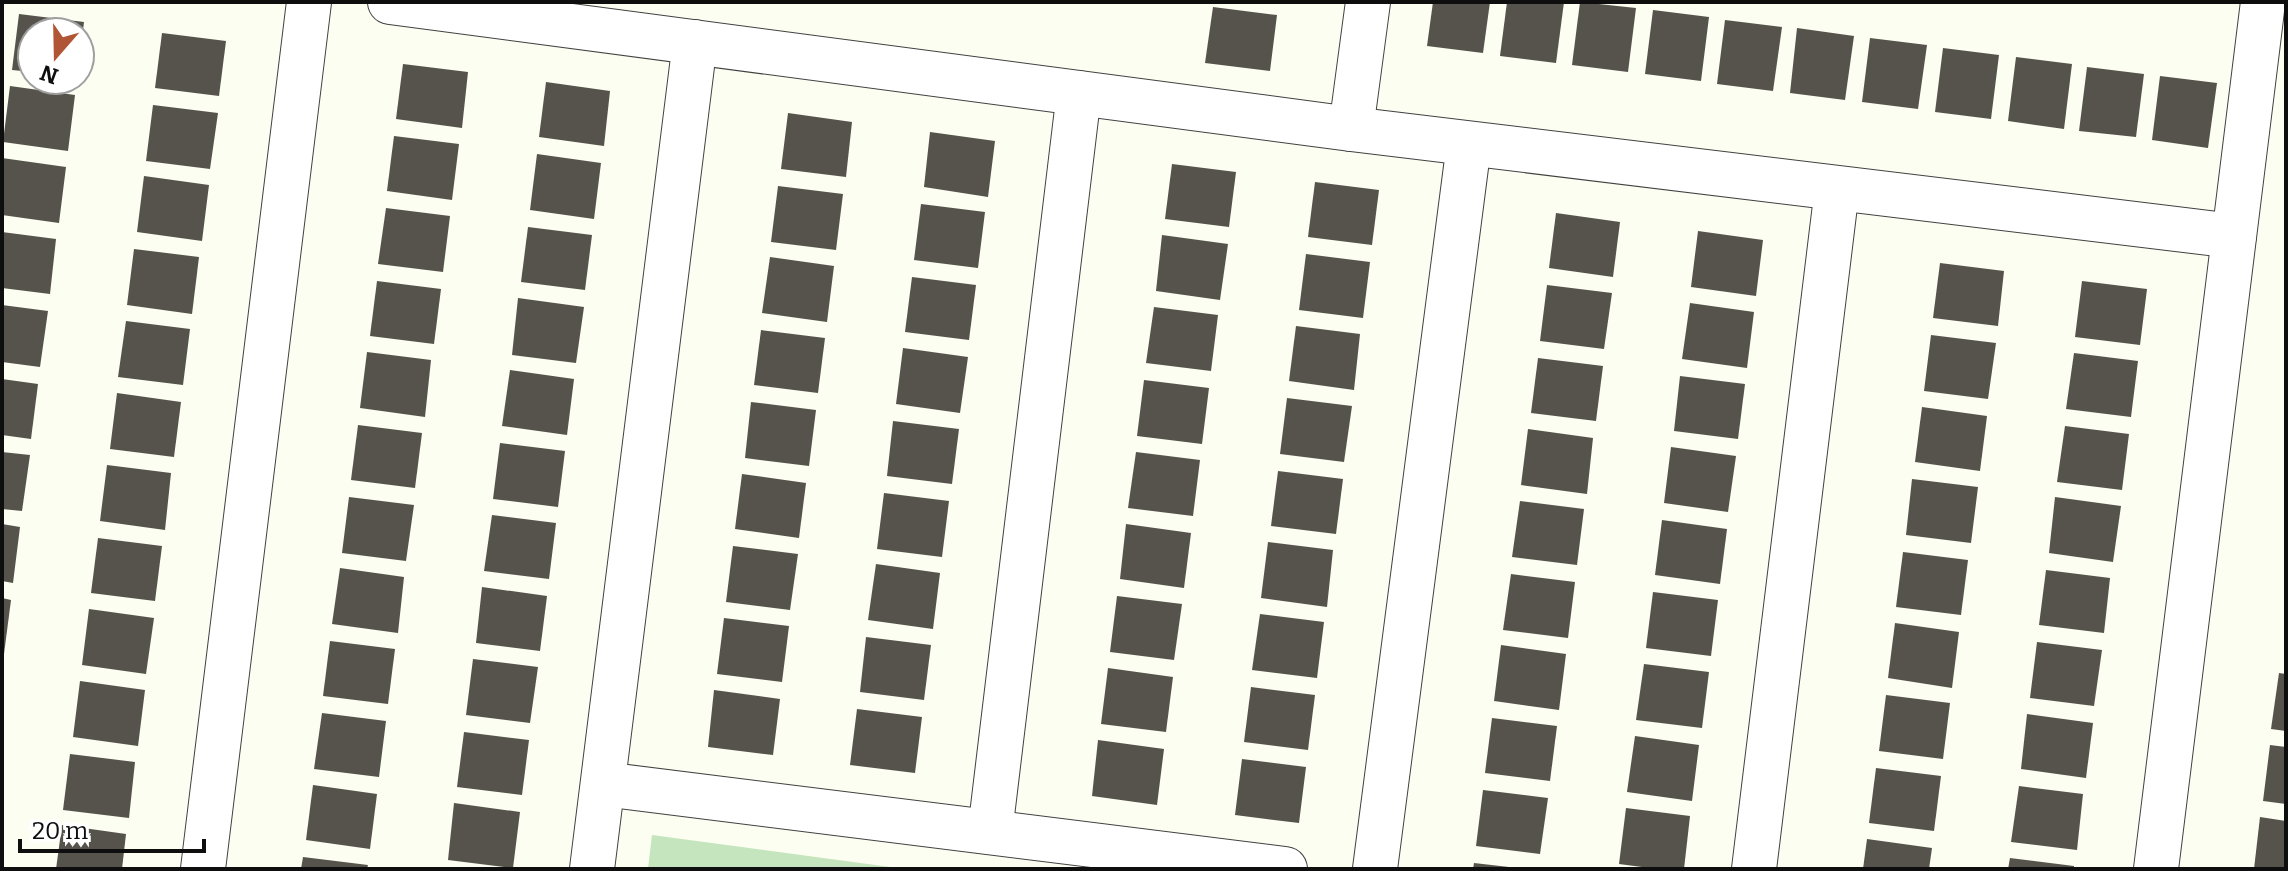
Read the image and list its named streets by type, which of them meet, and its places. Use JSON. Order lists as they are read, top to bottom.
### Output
{
  "scale_bar": "20 m",
  "north": "bottom"
}
